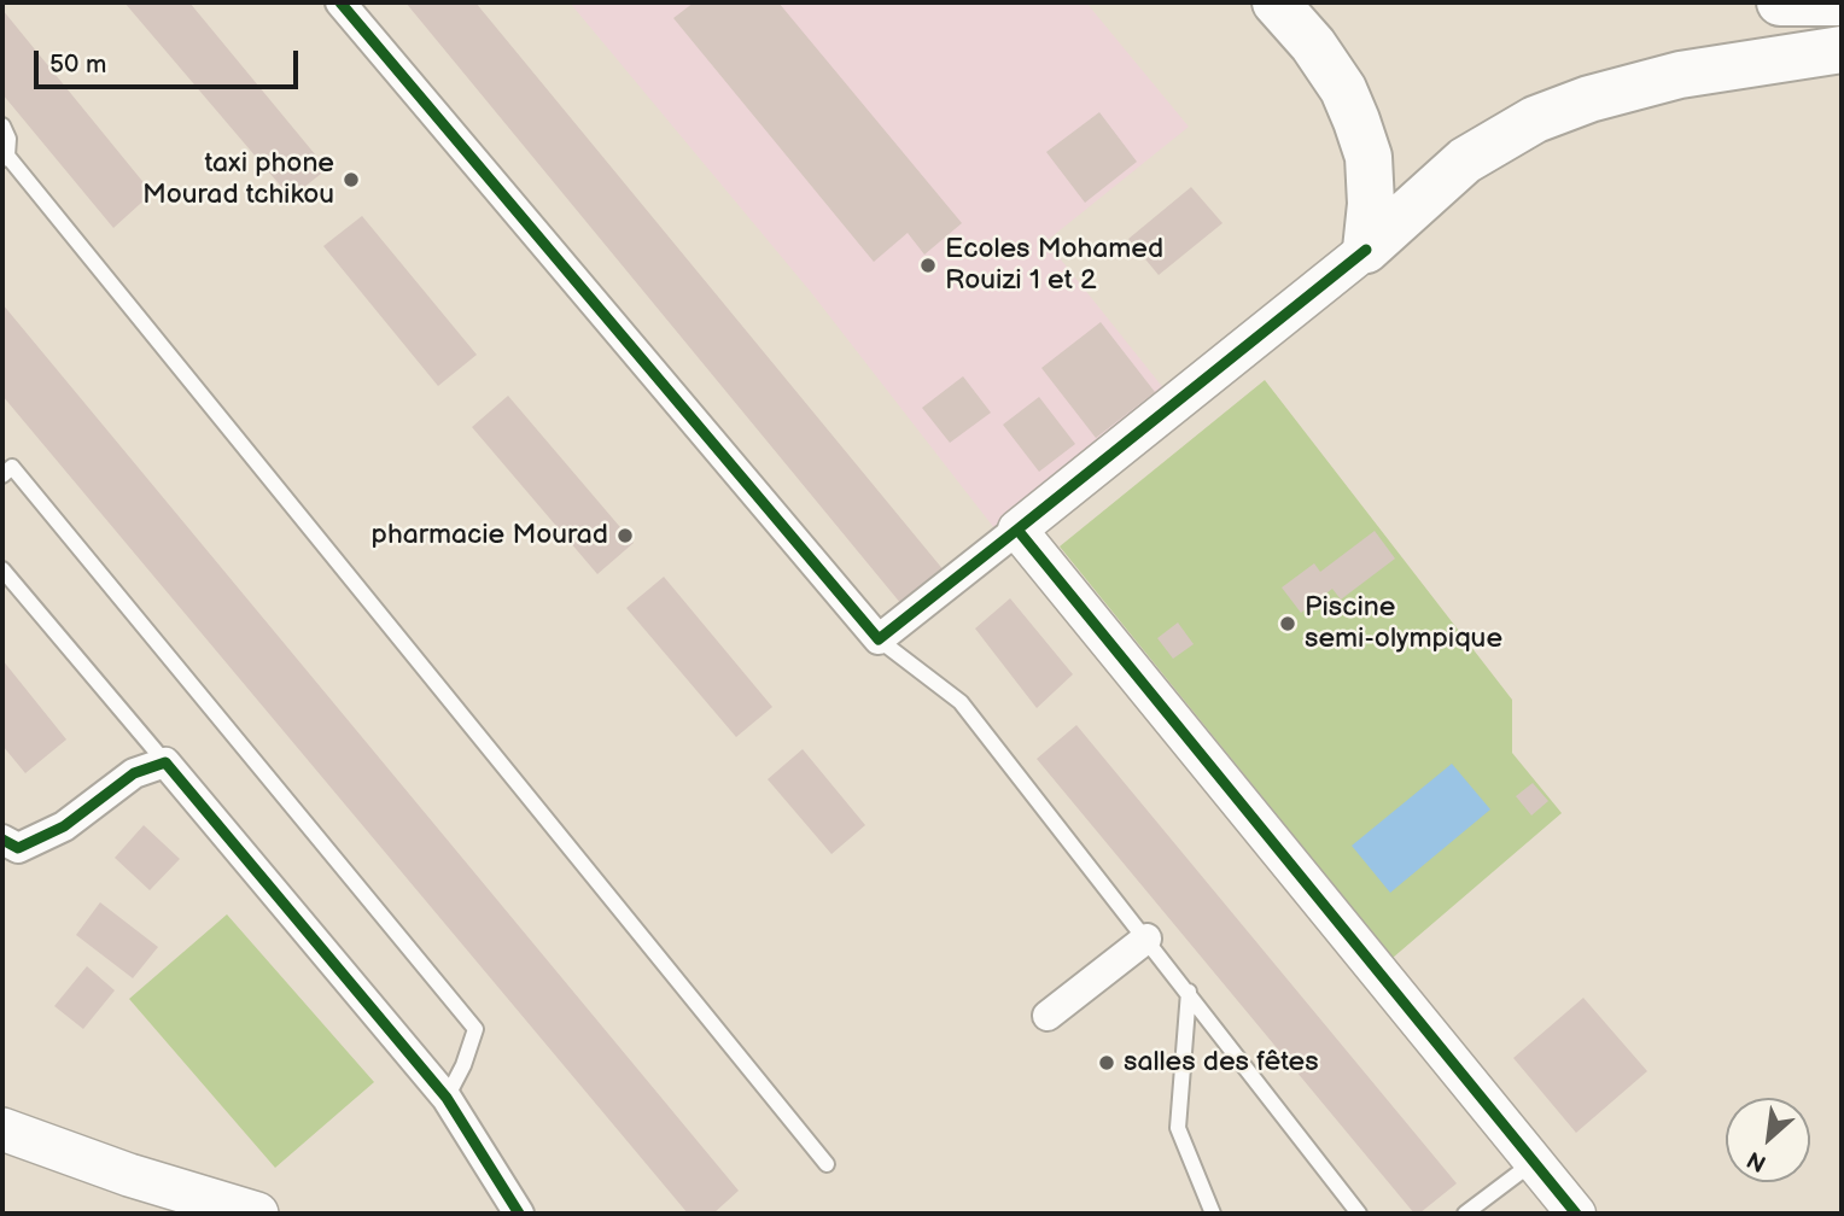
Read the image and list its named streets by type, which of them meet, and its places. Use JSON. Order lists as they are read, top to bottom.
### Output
{
  "places": [
    "taxi phone Mourad tchikou",
    "Ecoles Mohamed Rouizi 1 et 2",
    "pharmacie Mourad",
    "Piscine semi-olympique",
    "salles des fêtes"
  ],
  "scale_bar": "50 m",
  "north": "bottom left"
}
